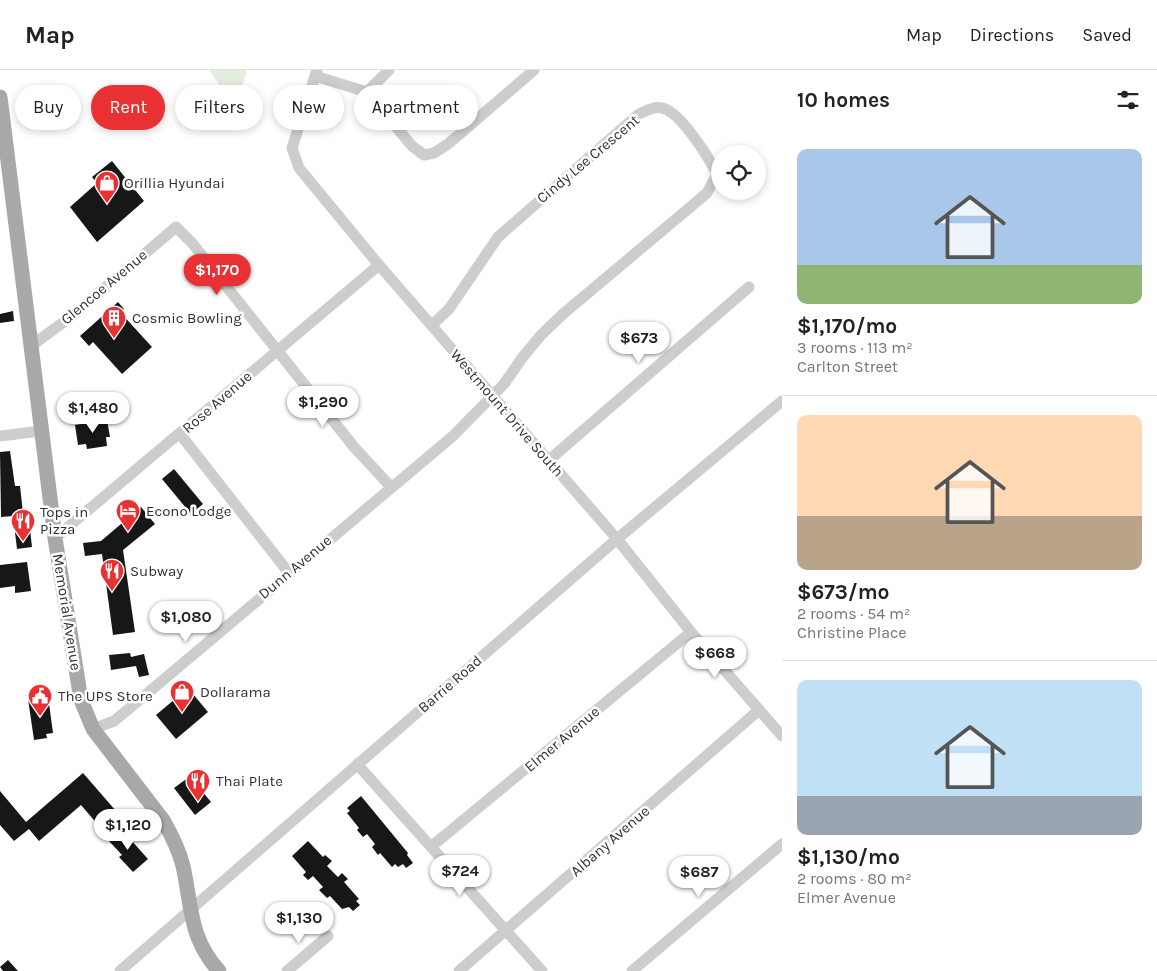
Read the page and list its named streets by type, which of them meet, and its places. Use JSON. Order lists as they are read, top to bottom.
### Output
{
  "streets": {
    "main road": ["Memorial Avenue"],
    "street": [
      "Cindy Lee Crescent",
      "Glencoe Avenue",
      "Rose Avenue",
      "Westmount Drive South",
      "Dunn Avenue",
      "Barrie Road",
      "Elmer Avenue",
      "Albany Avenue"
    ]
  },
  "crossings": [
    ["Cindy Lee Crescent", "Westmount Drive South"],
    ["Cindy Lee Crescent", "Dunn Avenue"],
    ["Glencoe Avenue", "Rose Avenue"],
    ["Glencoe Avenue", "Memorial Avenue"],
    ["Rose Avenue", "Westmount Drive South"],
    ["Rose Avenue", "Memorial Avenue"],
    ["Westmount Drive South", "Dunn Avenue"],
    ["Westmount Drive South", "Barrie Road"],
    ["Westmount Drive South", "Elmer Avenue"],
    ["Westmount Drive South", "Albany Avenue"],
    ["Dunn Avenue", "Memorial Avenue"],
    ["Memorial Avenue", "Barrie Road"]
  ],
  "places": {
    "shop": ["Orillia Hyundai", "Dollarama"],
    "building": ["Cosmic Bowling"],
    "hotel": ["Econo Lodge"],
    "restaurant": ["Tops in Pizza", "Subway", "Thai Plate"],
    "public building": ["The UPS Store"]
  },
  "page": {
    "header": "Map",
    "nav": ["Map", "Directions", "Saved"],
    "heading": "10 homes",
    "chip": [
      "Buy",
      "Rent",
      "Filters",
      "New",
      "Apartment"
    ],
    "list": [
      {
        "name": "$1,170/mo",
        "note": "3 rooms · 113 m² · Carlton Street"
      },
      {
        "name": "$673/mo",
        "note": "2 rooms · 54 m² · Christine Place"
      },
      {
        "name": "$1,130/mo",
        "note": "2 rooms · 80 m² · Elmer Avenue"
      }
    ],
    "price": [
      "$1,170",
      "$673",
      "$1,290",
      "$1,480",
      "$1,080",
      "$668",
      "$1,120",
      "$724",
      "$687",
      "$1,130"
    ]
  }
}
